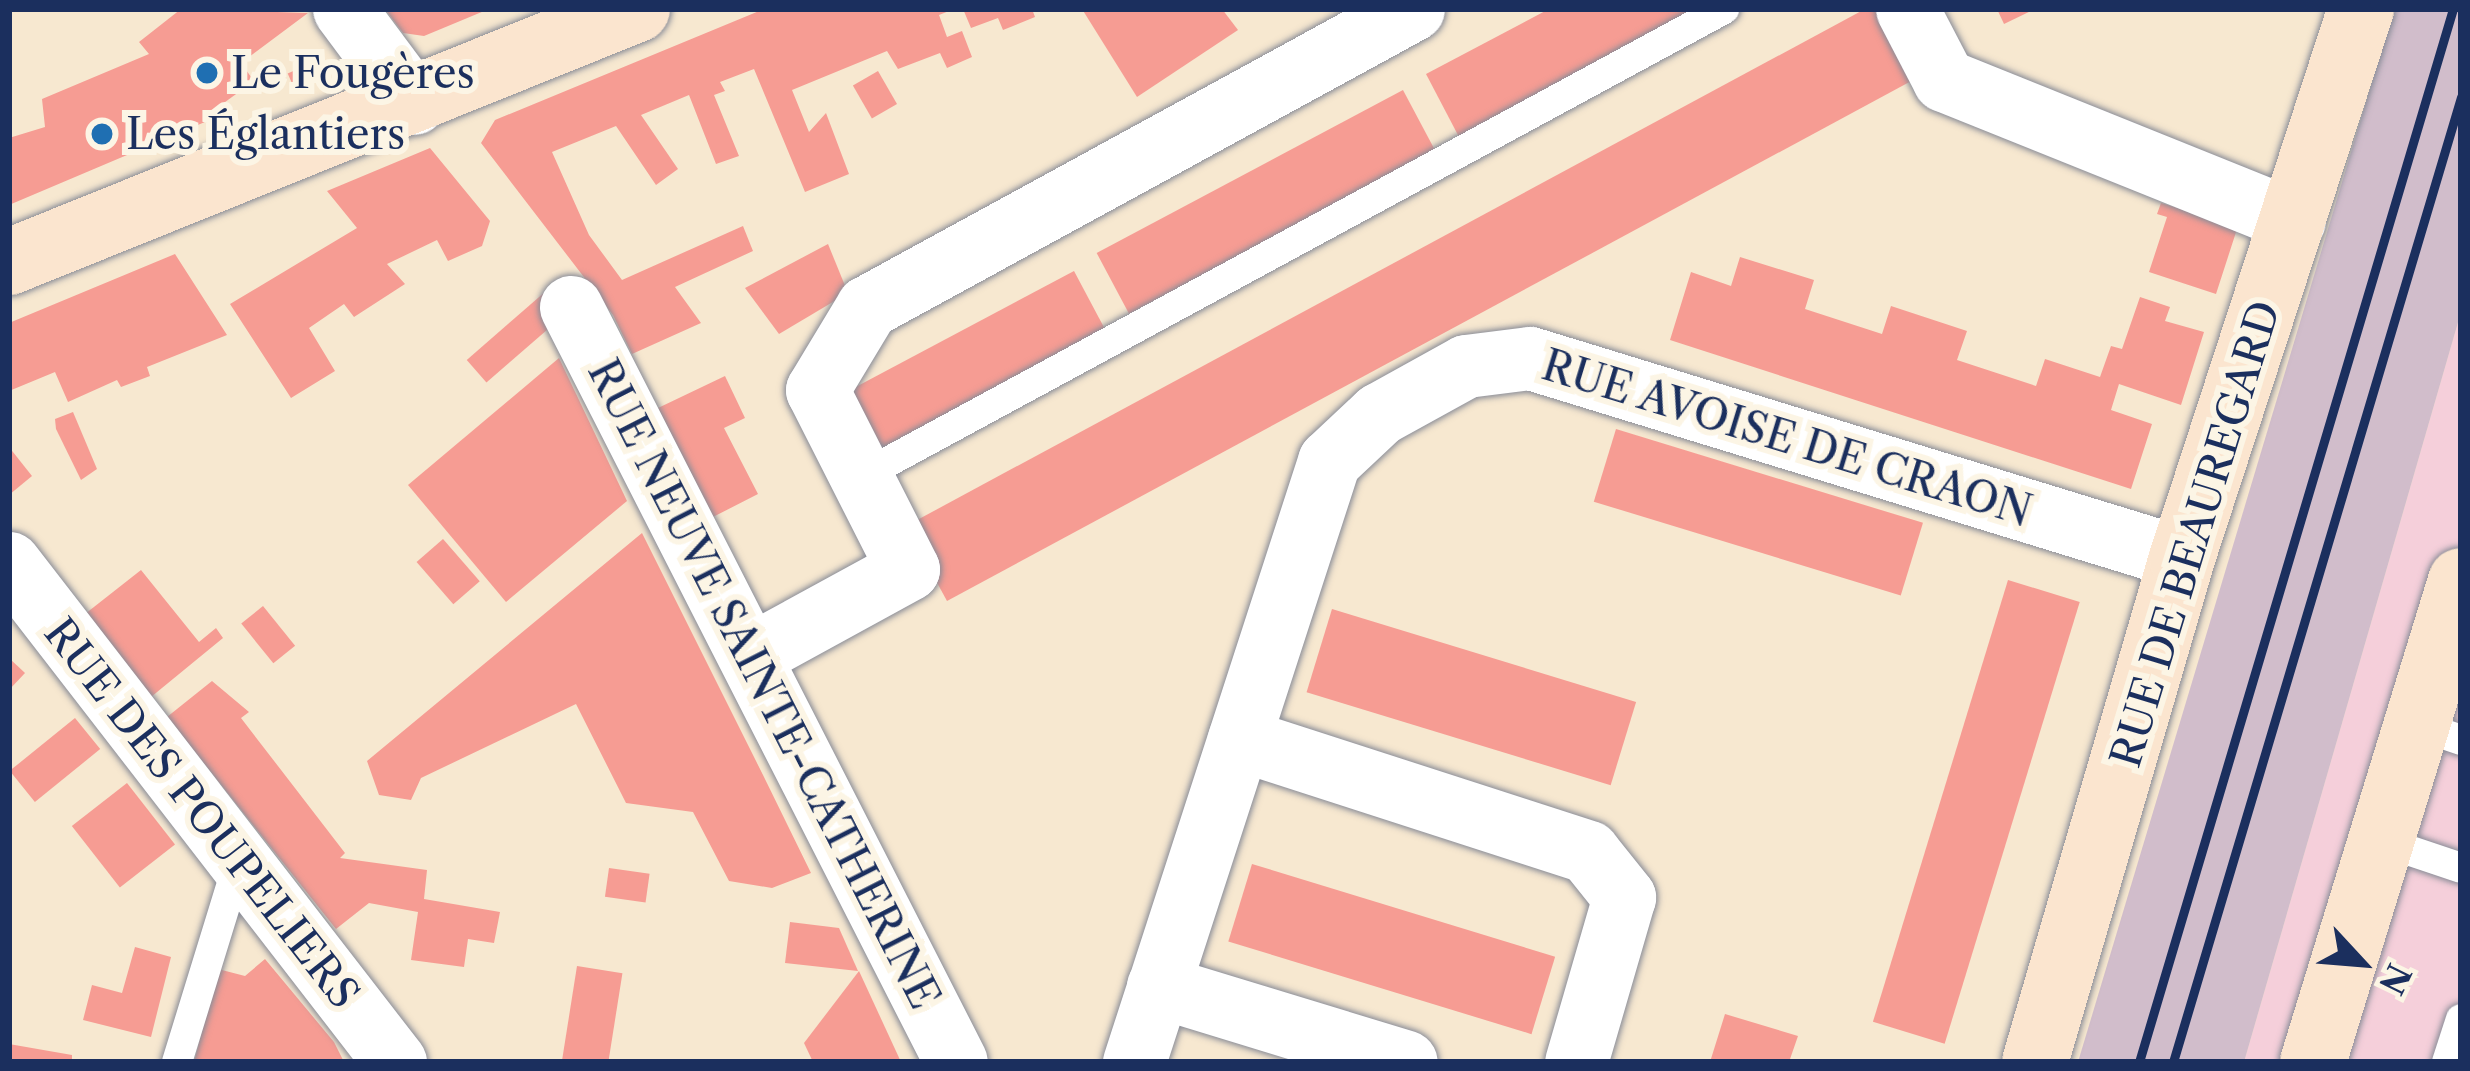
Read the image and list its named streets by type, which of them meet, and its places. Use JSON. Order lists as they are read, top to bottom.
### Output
{
  "streets": {
    "street": [
      "RUE AVOISE DE CRAON",
      "RUE DE BEAUREGARD",
      "RUE NEUVE SAINTE-CATHERINE",
      "RUE DES POUPELIERS"
    ]
  },
  "crossings": [
    ["RUE AVOISE DE CRAON", "RUE DE BEAUREGARD"]
  ],
  "places": ["Le Fougères", "Les Églantiers"],
  "north": "bottom right"
}
